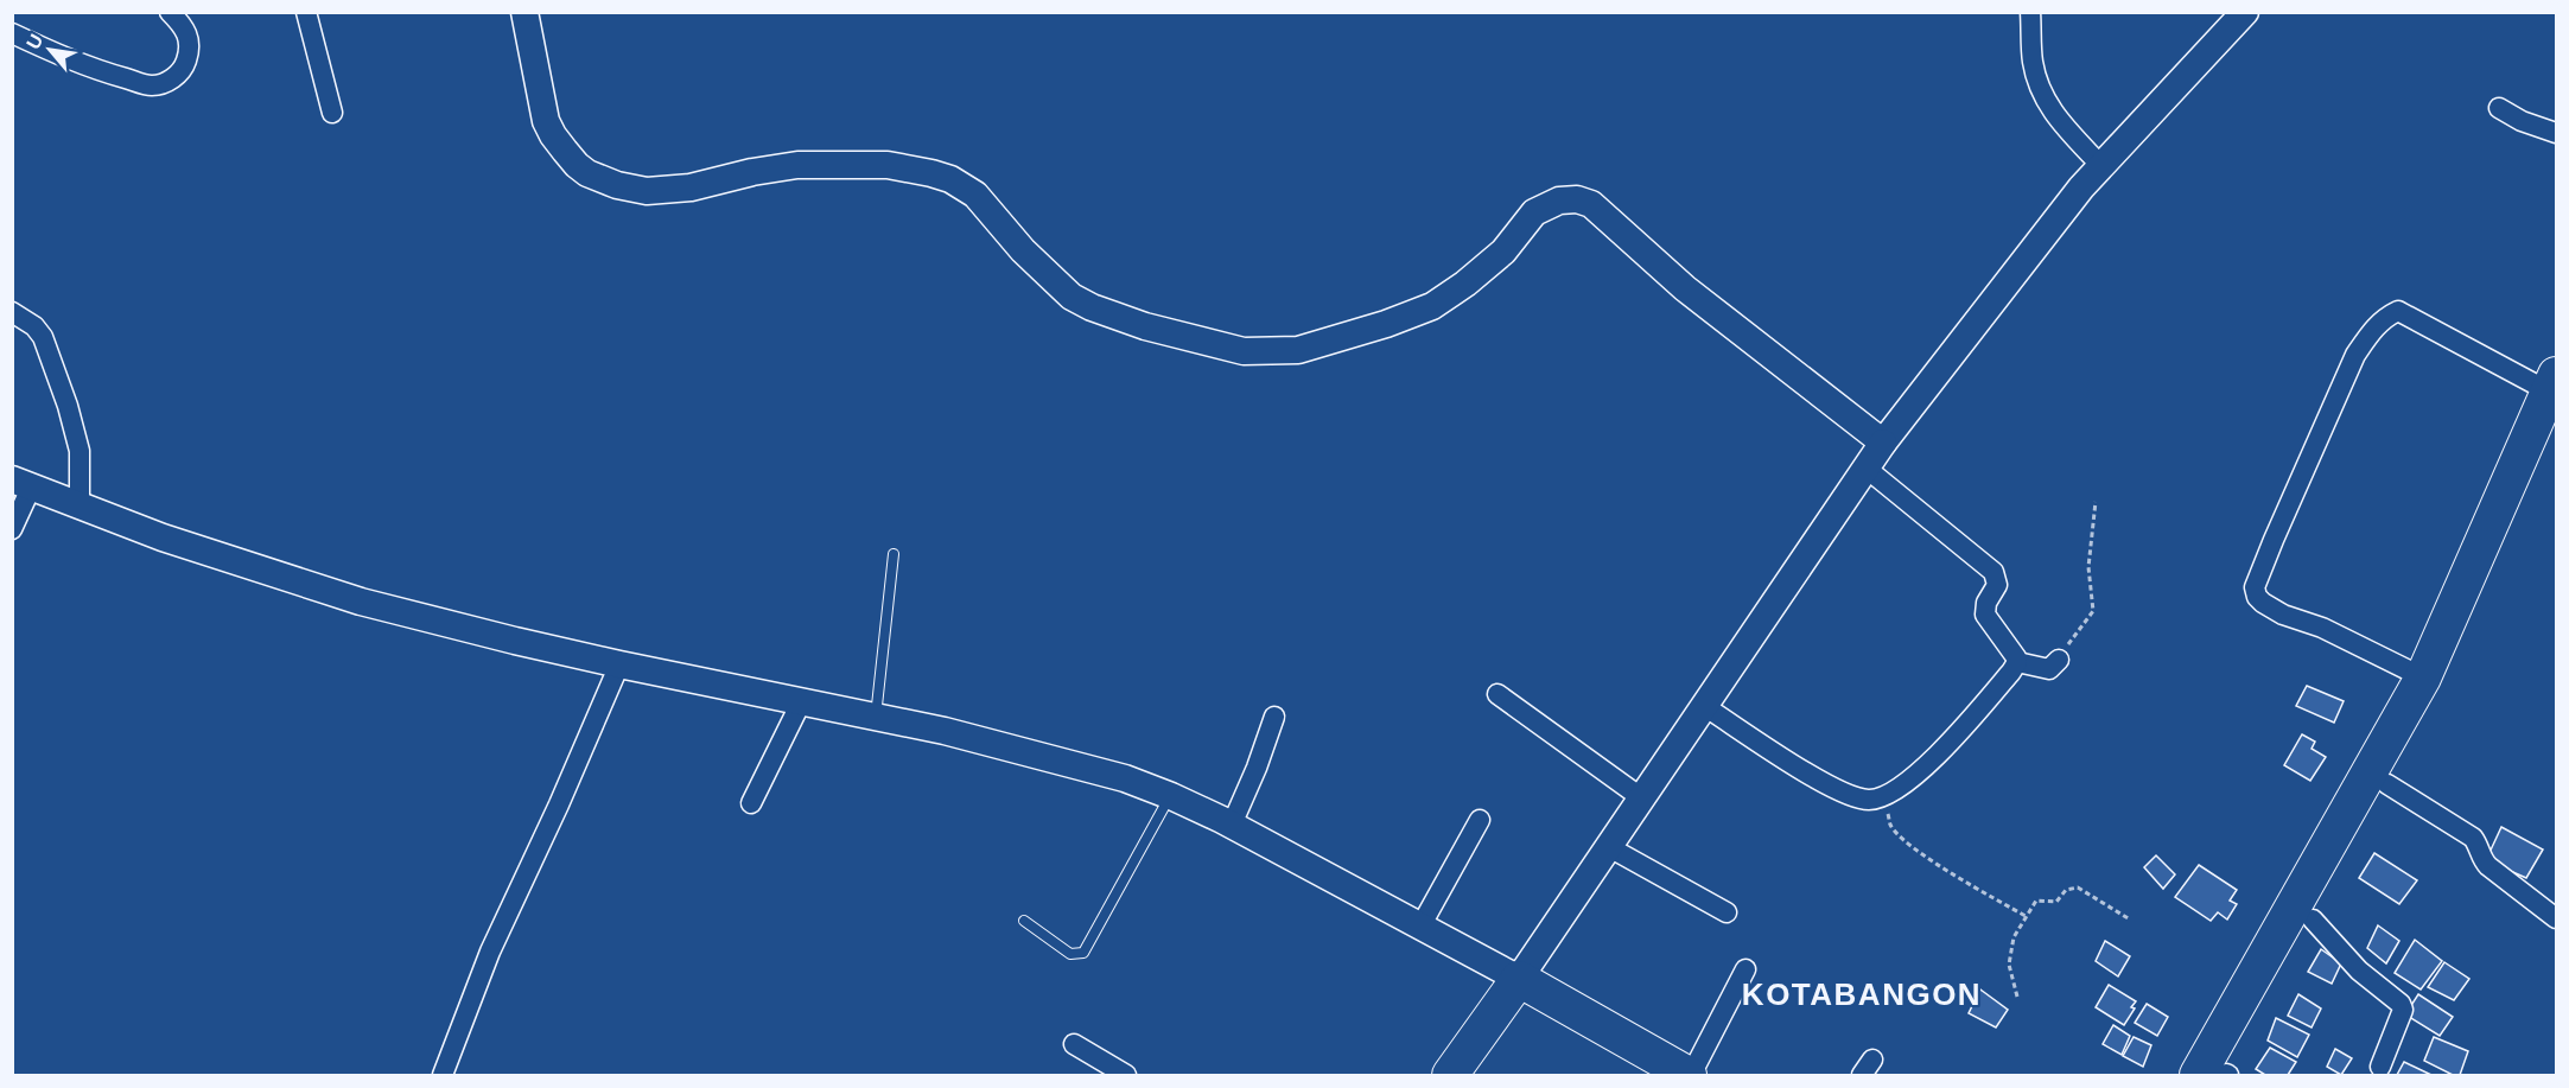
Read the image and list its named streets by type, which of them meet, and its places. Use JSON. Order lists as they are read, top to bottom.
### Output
{
  "districts": ["KOTABANGON"],
  "north": "top left"
}
